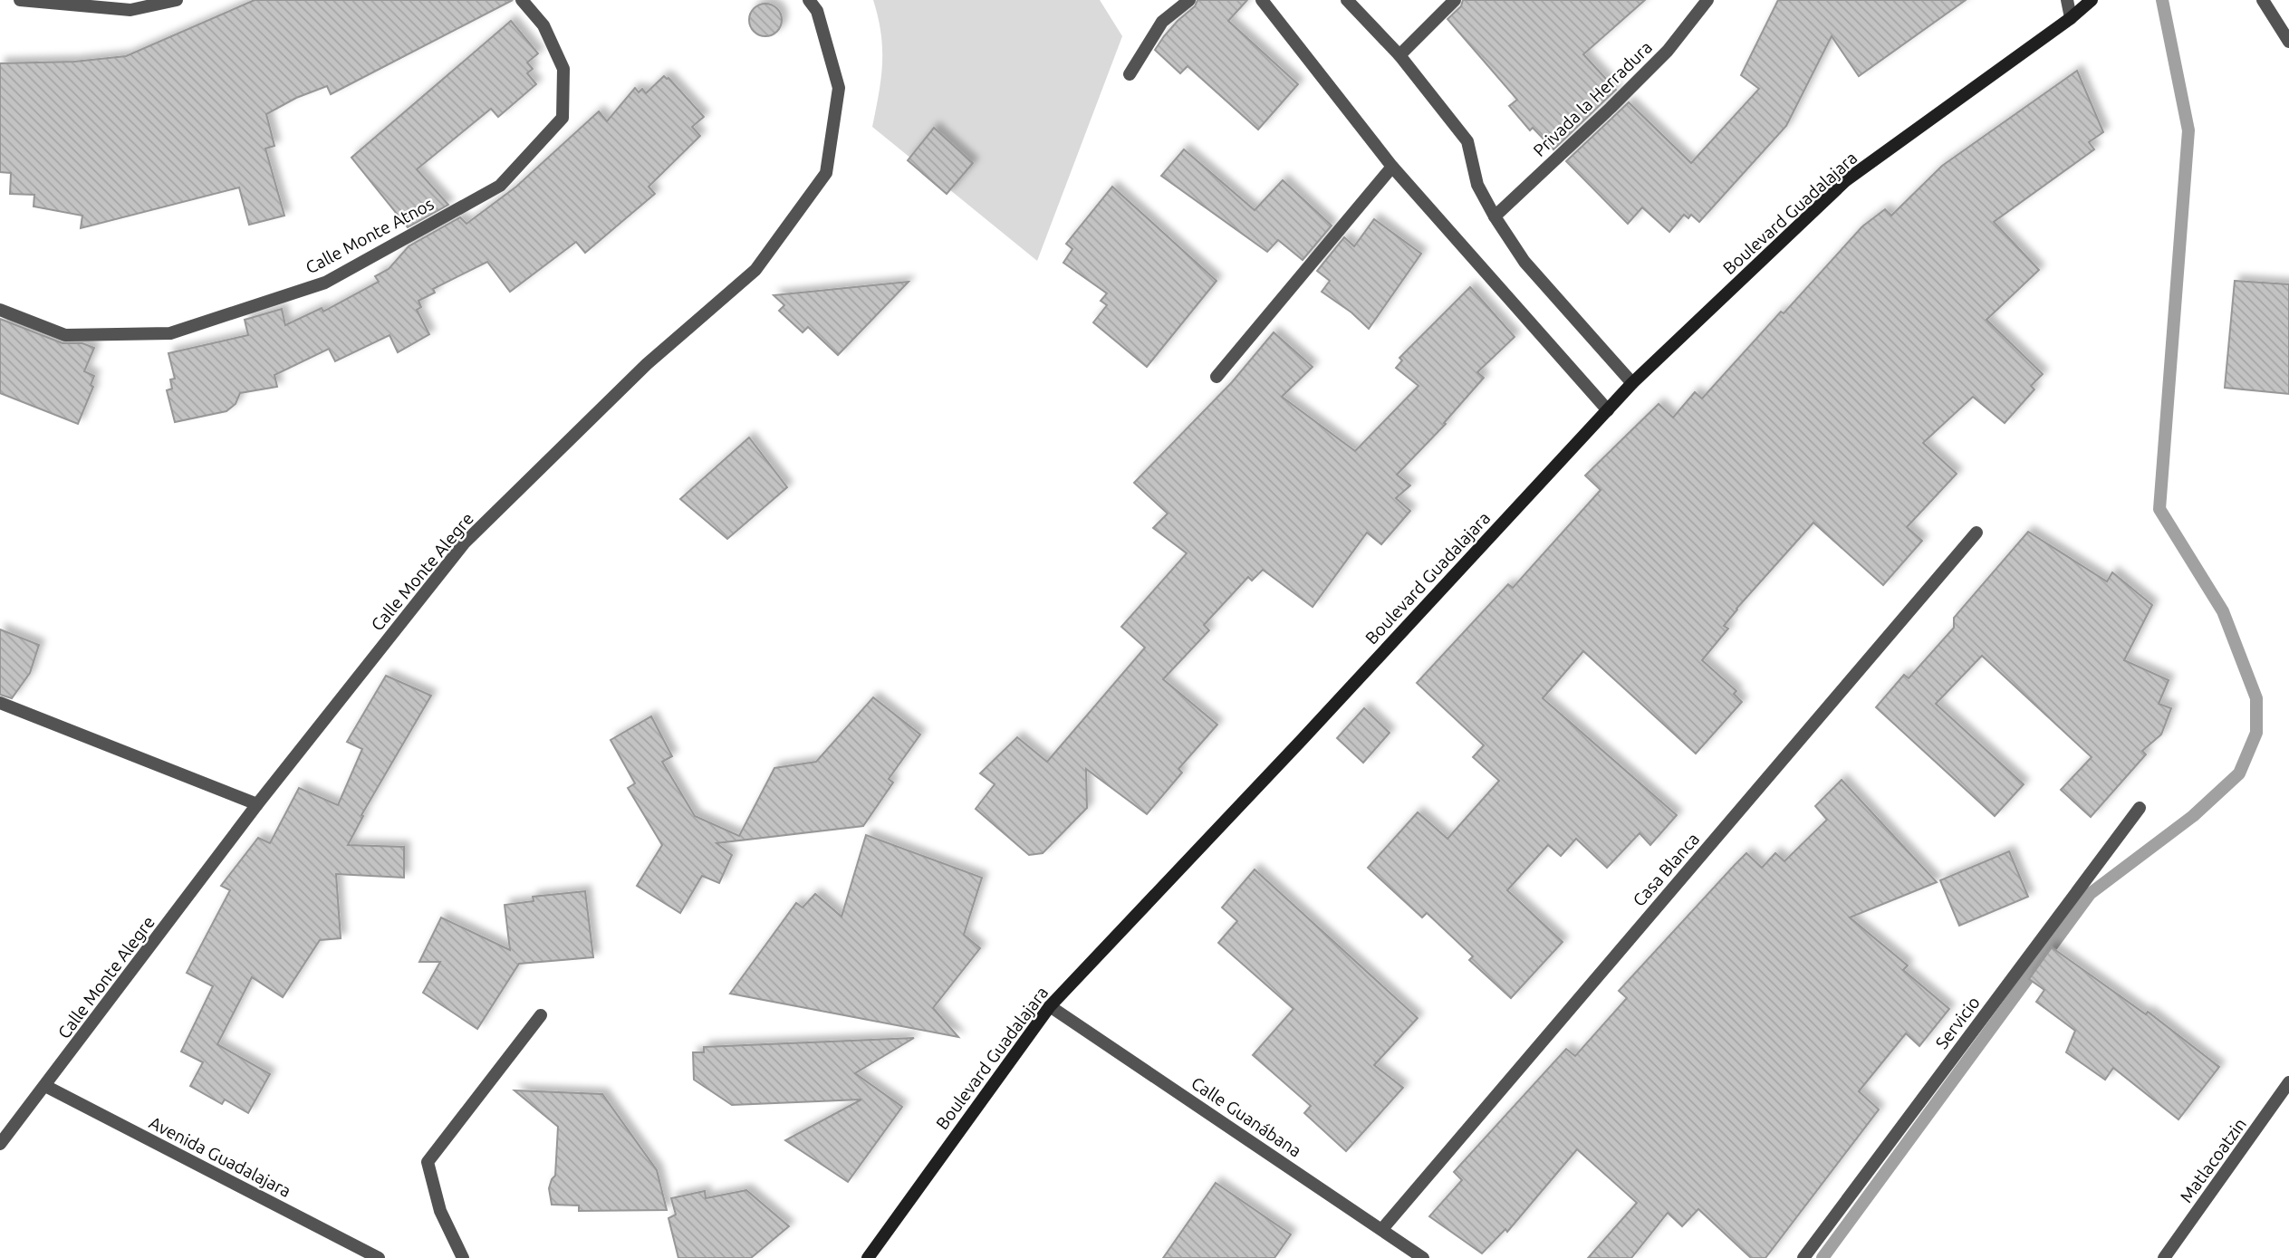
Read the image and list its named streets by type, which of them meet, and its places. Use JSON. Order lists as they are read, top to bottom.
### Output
{
  "streets": {
    "main road": ["Boulevard Guadalajara"],
    "street": [
      "Privada la Herradura",
      "Calle Monte Atnos",
      "Calle Monte Alegre",
      "Casa Blanca",
      "Servicio",
      "Calle Guanábana",
      "Avenida Guadalajara",
      "Matlacoatzin"
    ]
  },
  "crossings": [
    ["Boulevard Guadalajara", "Calle Guanábana"],
    ["Calle Monte Alegre", "Avenida Guadalajara"],
    ["Casa Blanca", "Calle Guanábana"]
  ]
}
